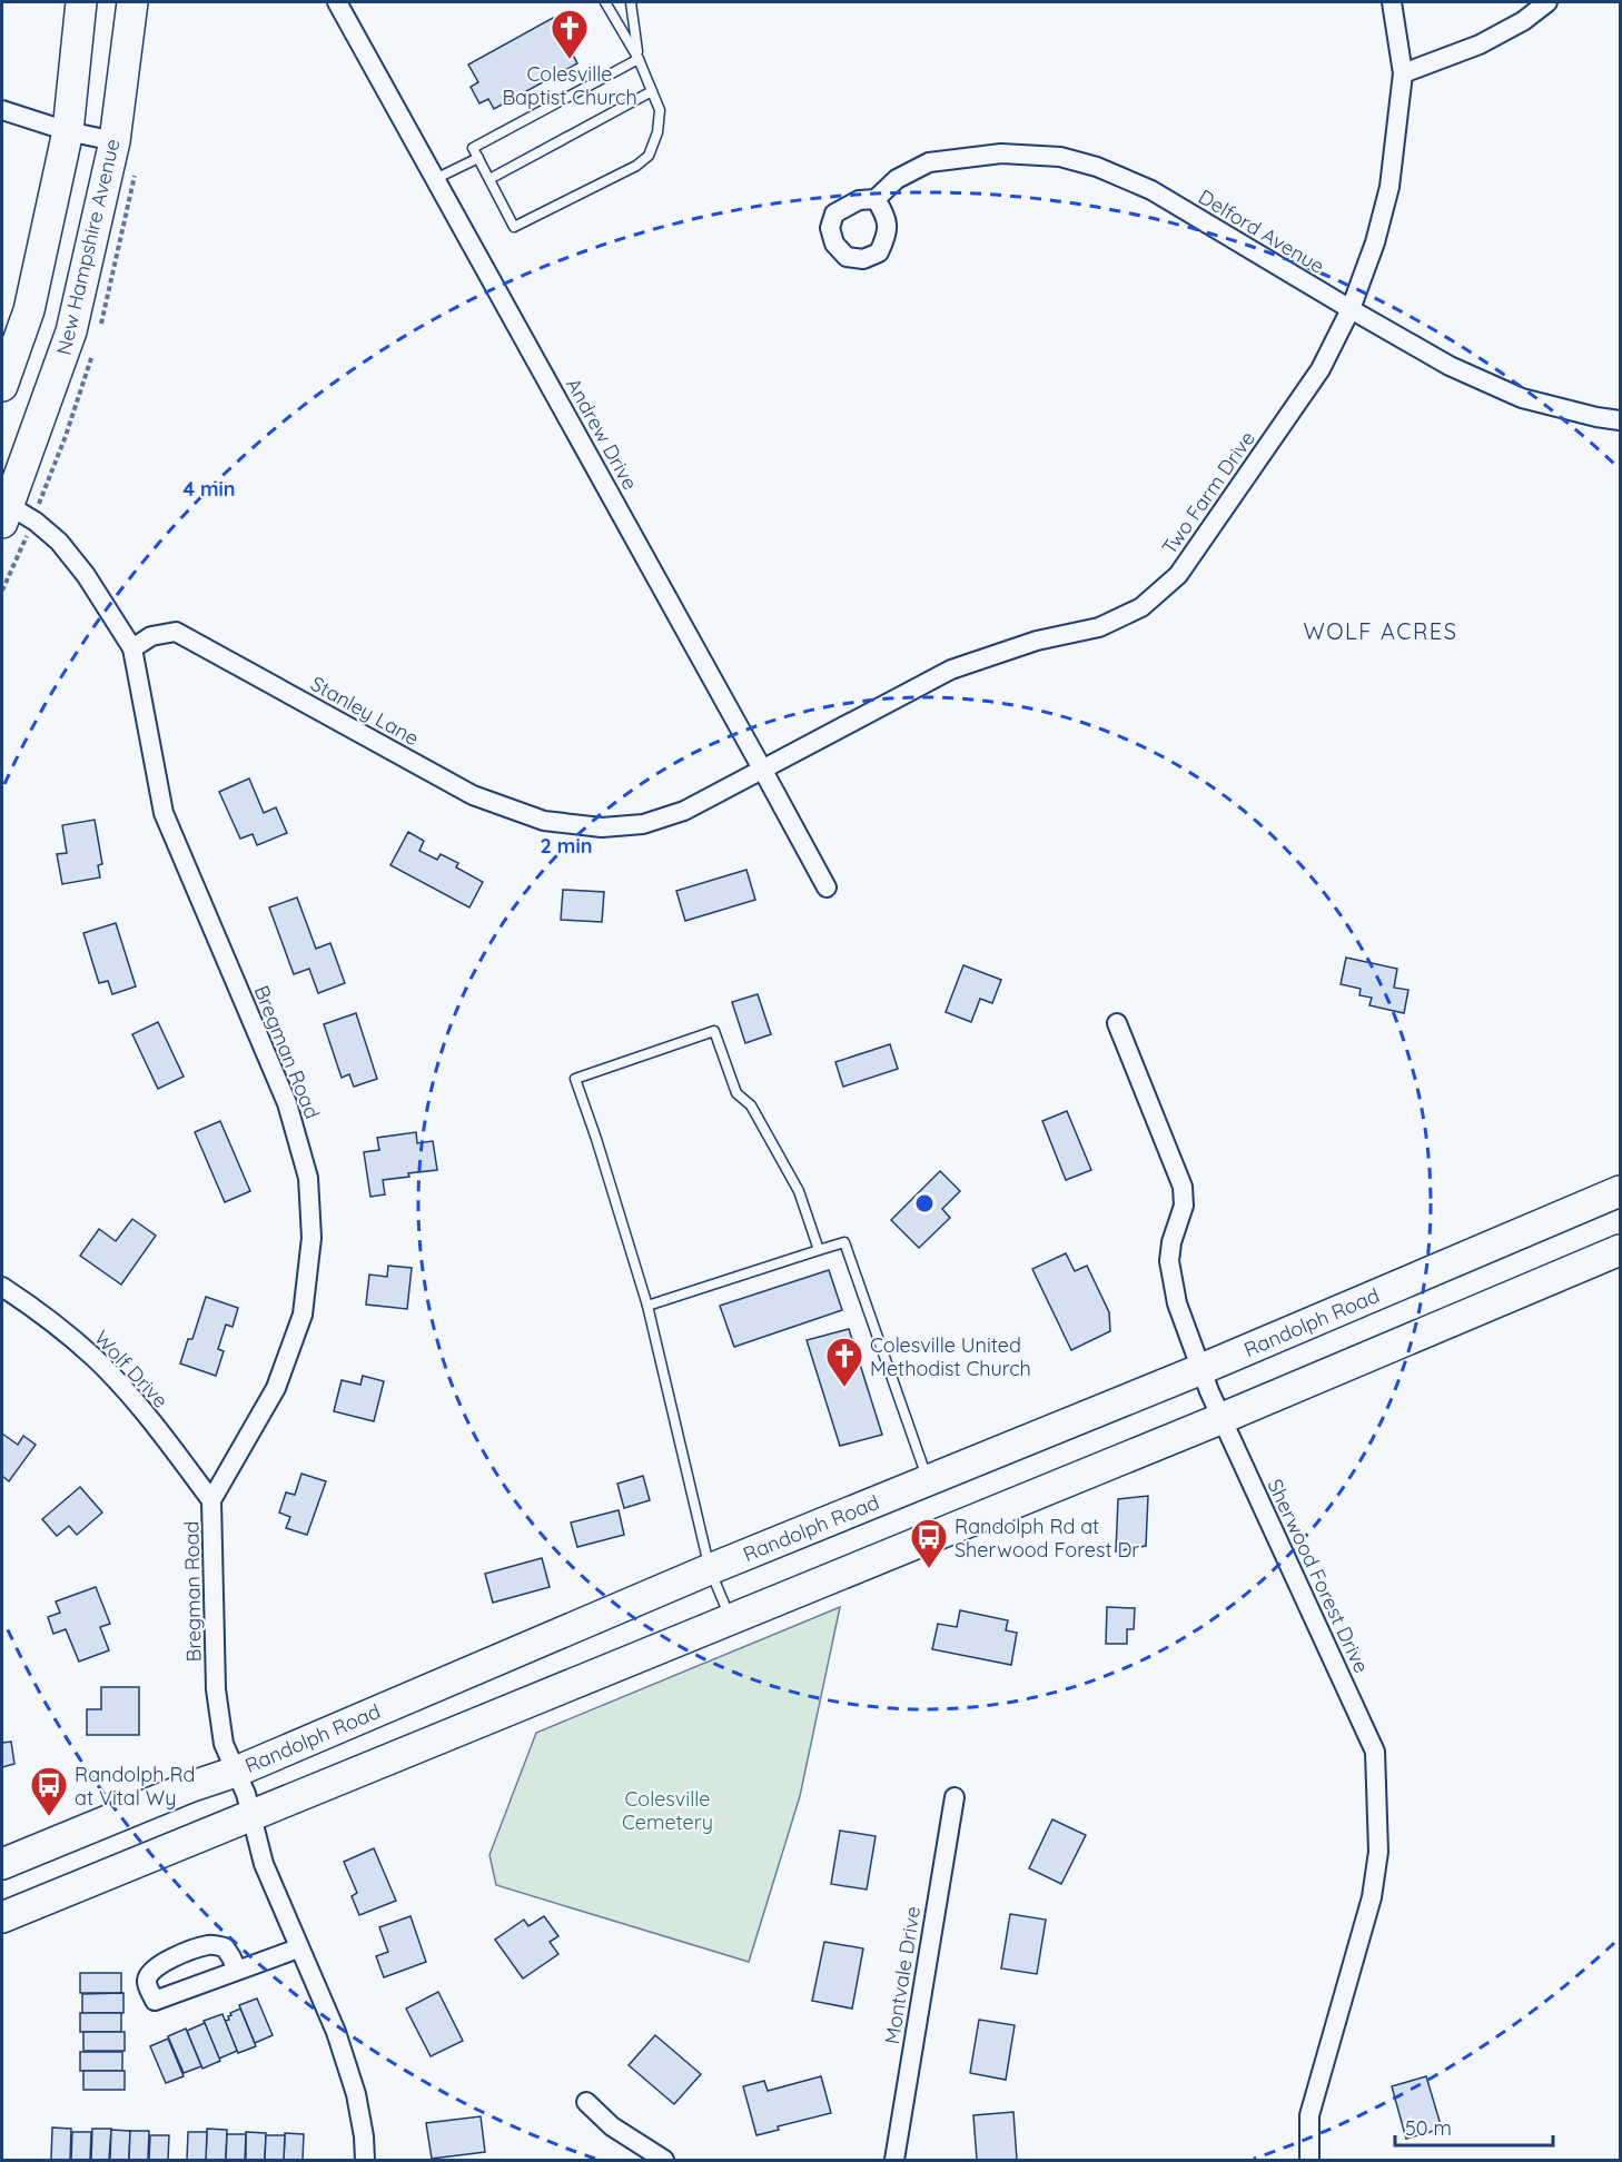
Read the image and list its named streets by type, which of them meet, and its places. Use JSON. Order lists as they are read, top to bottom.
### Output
{
  "streets": {
    "main road": ["New Hampshire Avenue", "Randolph Road"],
    "street": [
      "Delford Avenue",
      "Andrew Drive",
      "Two Farm Drive",
      "Stanley Lane",
      "Bregman Road",
      "Wolf Drive",
      "Sherwood Forest Drive",
      "Montvale Drive"
    ]
  },
  "crossings": [
    ["Delford Avenue", "Two Farm Drive"],
    ["Andrew Drive", "Two Farm Drive"],
    ["Andrew Drive", "Stanley Lane"],
    ["Two Farm Drive", "Stanley Lane"],
    ["Stanley Lane", "Bregman Road"],
    ["Bregman Road", "Randolph Road"],
    ["Bregman Road", "Wolf Drive"],
    ["Randolph Road", "Sherwood Forest Drive"]
  ],
  "districts": ["WOLF ACRES"],
  "parks": ["Colesville Cemetery"],
  "places": {
    "church": ["Colesville Baptist Church", "Colesville United Methodist Church"],
    "bus stop": ["Randolph Rd at Sherwood Forest Dr", "Randolph Rd at Vital Wy"]
  },
  "scale_bar": "50 m",
  "rings": ["4 min", "2 min"]
}
